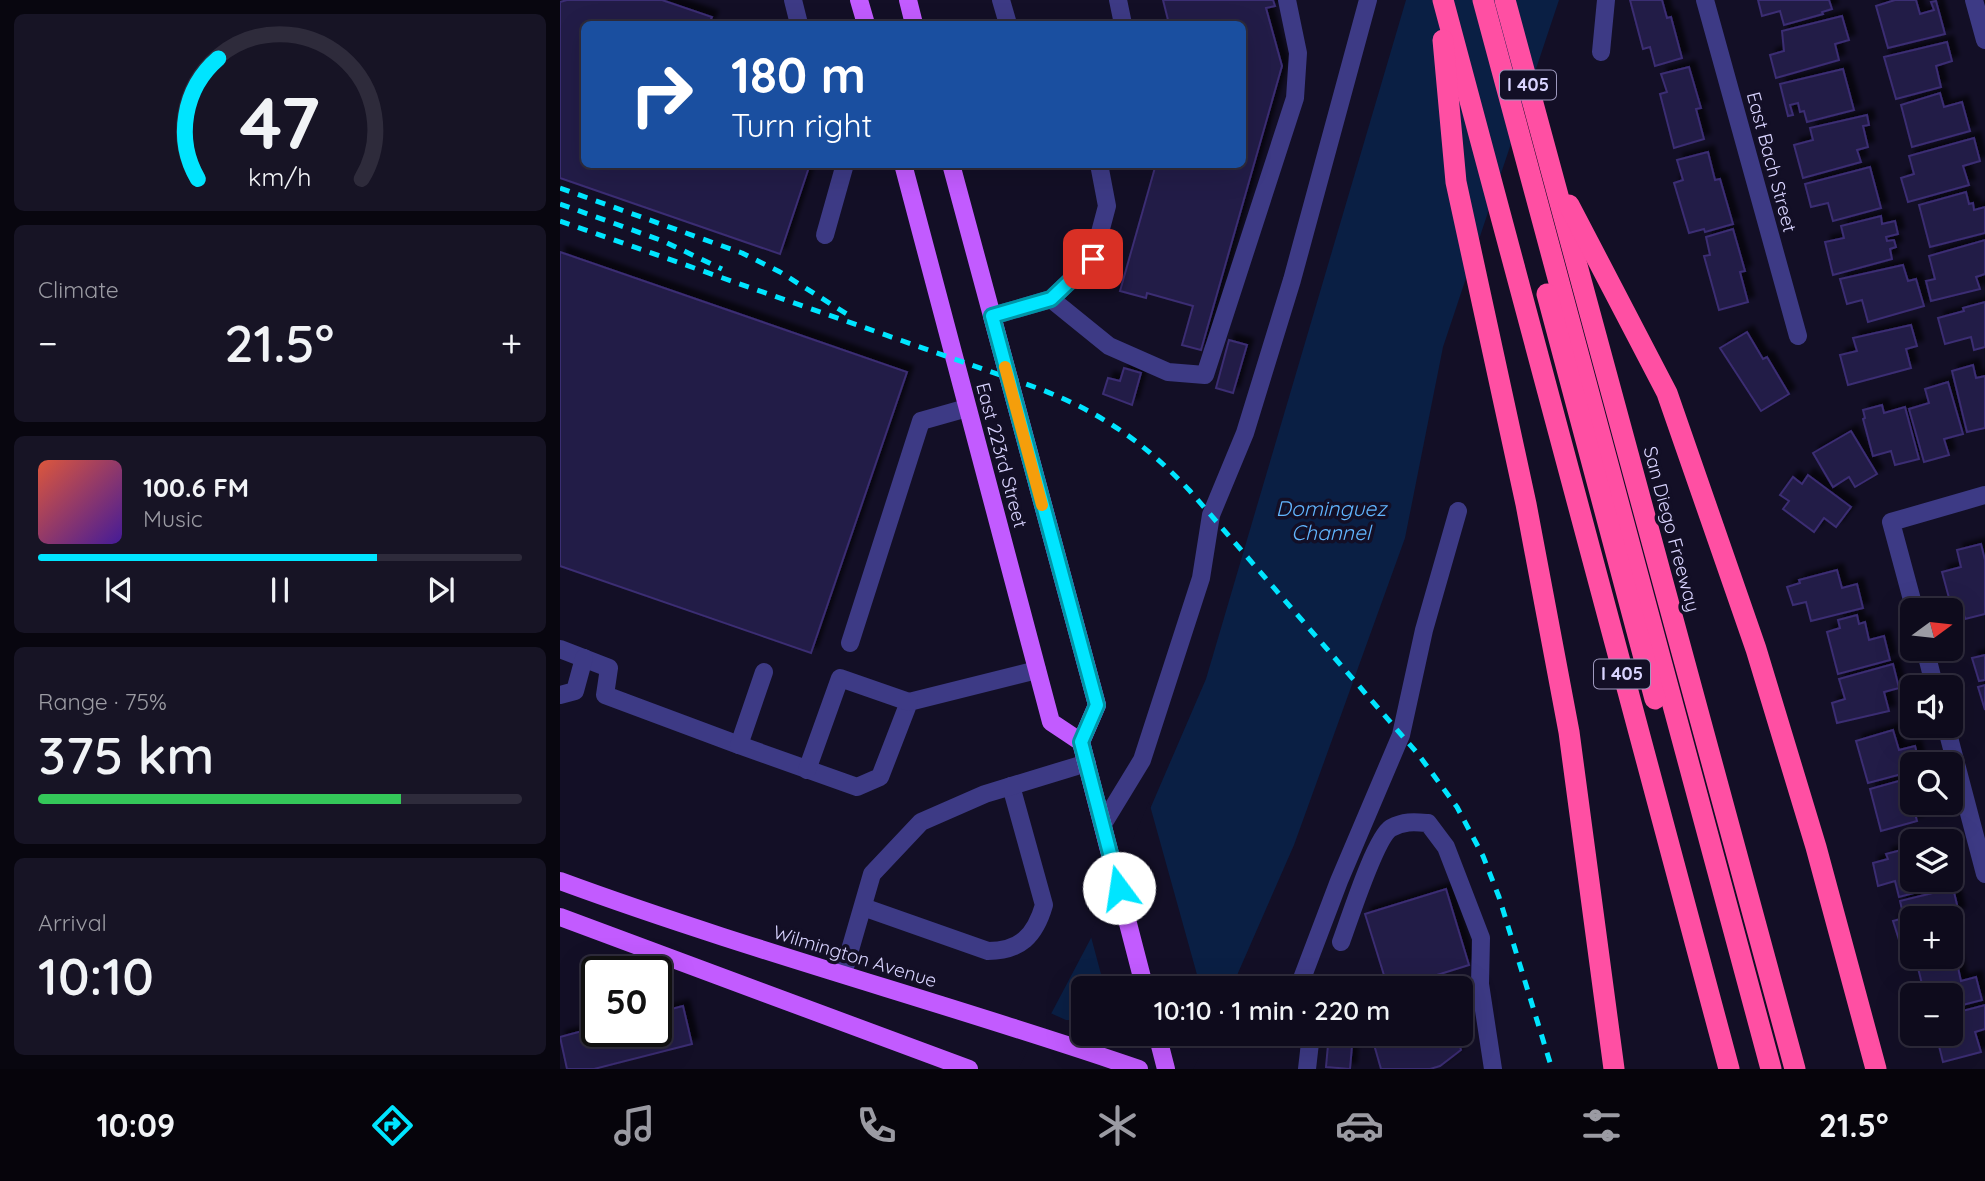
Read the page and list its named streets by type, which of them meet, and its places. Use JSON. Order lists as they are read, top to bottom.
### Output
{
  "streets": {
    "highway": ["I 405", "San Diego Freeway"],
    "main road": ["East 223rd Street", "Wilmington Avenue"],
    "street": ["East Bach Street"]
  },
  "water": ["Dominguez Channel"],
  "north": "right",
  "page": {
    "turn": ["180 m", "Turn right"],
    "tile": [
      "Climate",
      ["Range · 75%", "375 km"],
      ["Arrival", "10:10"]
    ],
    "heat": ["−", "21.5°", "+"],
    "song": ["100.6 FM", "Music"],
    "map_buttons": ["+", "−"],
    "limit": "50",
    "trip": "10:10 · 1 min · 220 m",
    "tabs": ["10:09", "21.5°"],
    "gauge": ["47", "km/h"]
  }
}
